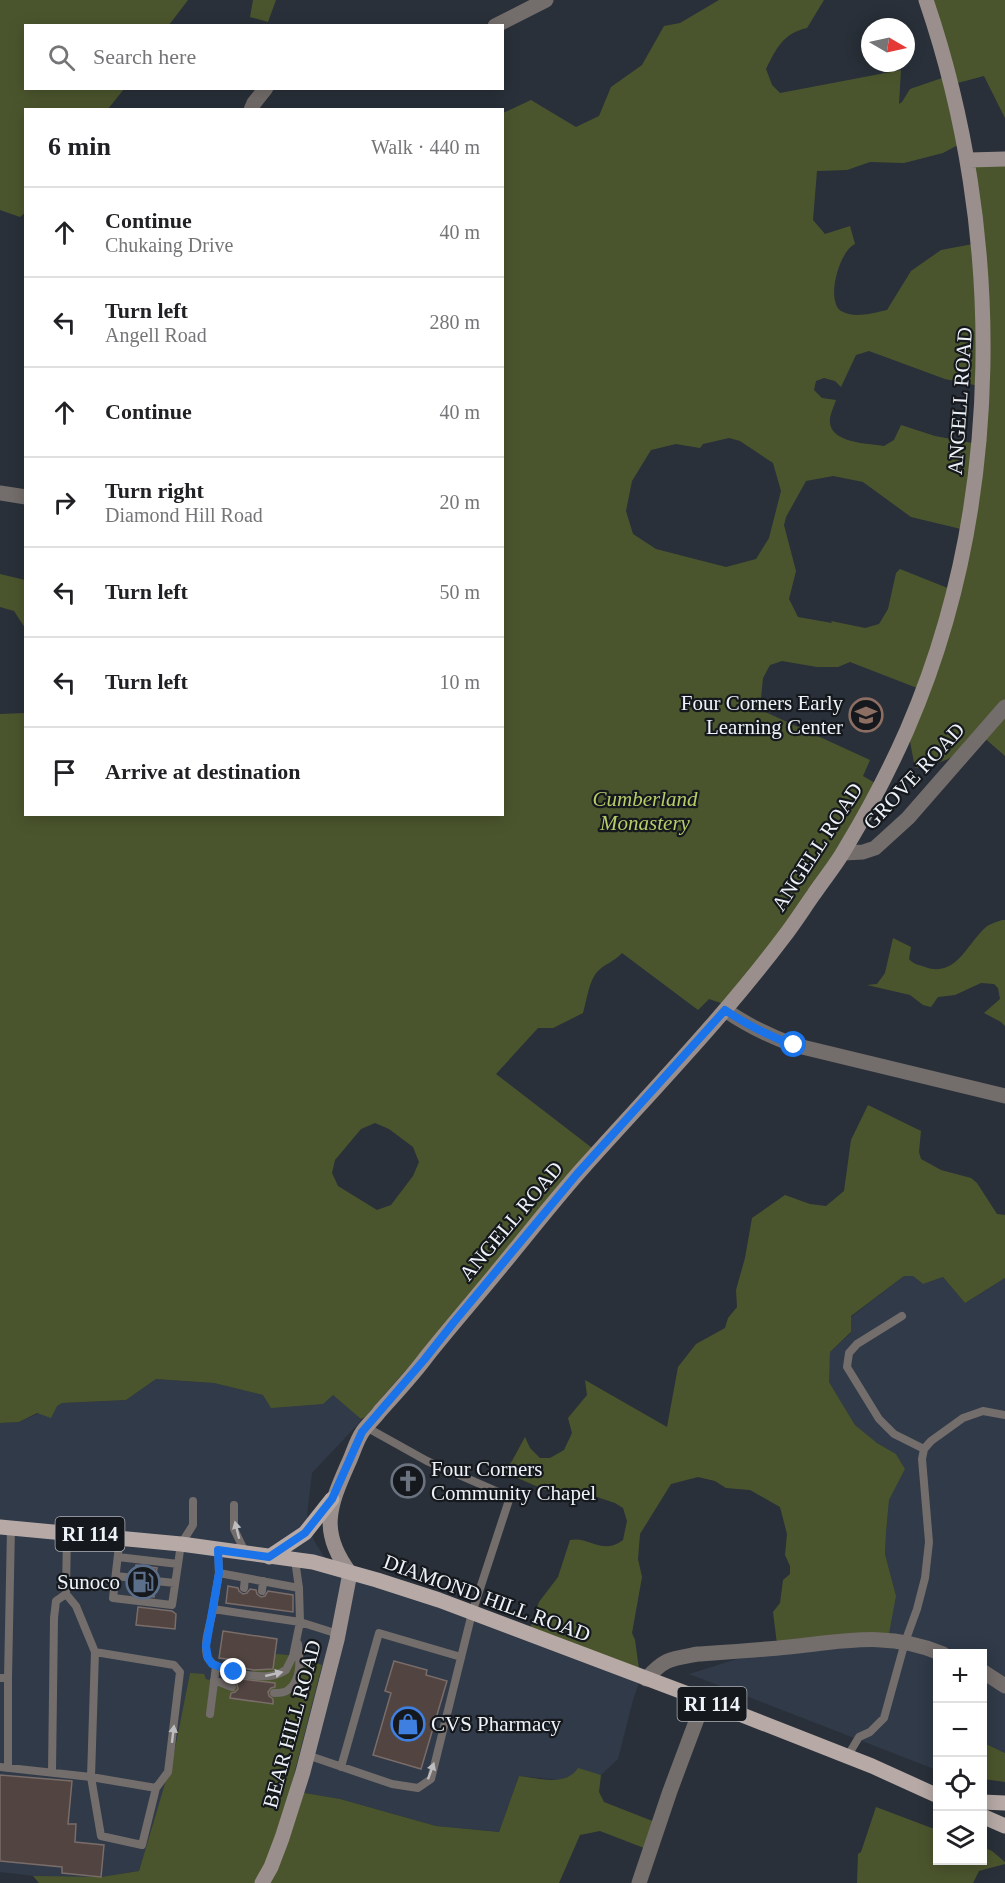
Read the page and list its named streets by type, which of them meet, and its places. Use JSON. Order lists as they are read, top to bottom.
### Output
{
  "streets": {
    "main road": [
      "ANGELL ROAD",
      "RI 114",
      "DIAMOND HILL ROAD",
      "BEAR HILL ROAD"
    ],
    "street": ["GROVE ROAD"]
  },
  "crossings": [
    ["ANGELL ROAD", "GROVE ROAD"],
    ["ANGELL ROAD", "DIAMOND HILL ROAD"],
    ["ANGELL ROAD", "BEAR HILL ROAD"],
    ["DIAMOND HILL ROAD", "BEAR HILL ROAD"]
  ],
  "parks": ["Cumberland Monastery"],
  "places": {
    "school or university": ["Four Corners Early Learning Center"],
    "church": ["Four Corners Community Chapel"],
    "fuel station": ["Sunoco"],
    "shop": ["CVS Pharmacy"]
  },
  "north": "right",
  "page": {
    "search": "Search here",
    "heading": ["6 min", "Walk · 440 m"],
    "list": [
      ["Continue", "Chukaing Drive", "40 m"],
      ["Turn left", "Angell Road", "280 m"],
      ["Continue", "40 m"],
      ["Turn right", "Diamond Hill Road", "20 m"],
      ["Turn left", "50 m"],
      ["Turn left", "10 m"],
      "Arrive at destination"
    ],
    "map_buttons": ["+", "−"]
  }
}
